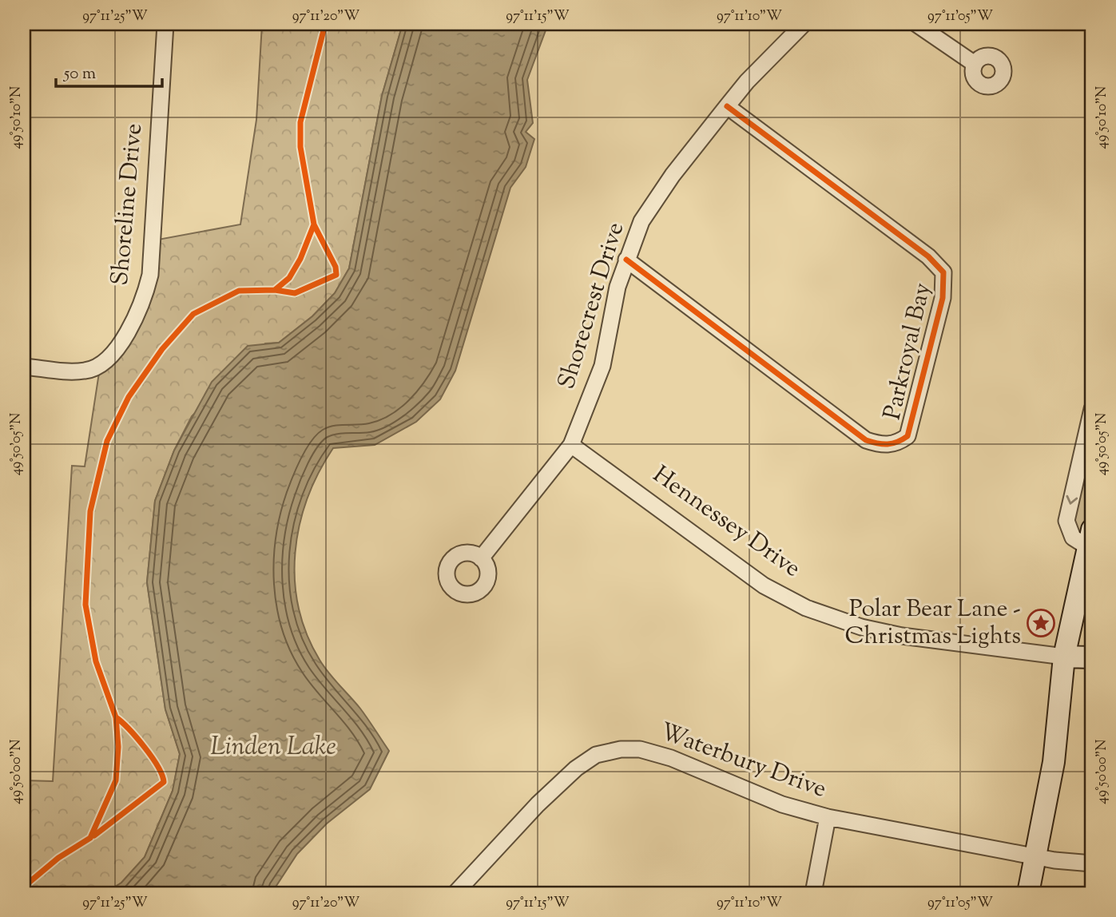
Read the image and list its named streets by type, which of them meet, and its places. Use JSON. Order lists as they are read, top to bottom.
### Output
{
  "streets": {
    "street": [
      "Shoreline Drive",
      "Shorecrest Drive",
      "Parkroyal Bay",
      "Hennessey Drive",
      "Waterbury Drive"
    ]
  },
  "crossings": [
    ["Shorecrest Drive", "Parkroyal Bay"],
    ["Shorecrest Drive", "Hennessey Drive"]
  ],
  "water": ["Linden Lake"],
  "places": {
    "place": ["Polar Bear Lane - Christmas Lights"]
  },
  "scale_bar": "50 m",
  "coordinates": [
    "97°11'25\"W",
    "97°11'20\"W",
    "97°11'15\"W",
    "97°11'10\"W",
    "97°11'05\"W",
    "49°50'10\"N",
    "49°50'05\"N",
    "49°50'00\"N"
  ]
}
